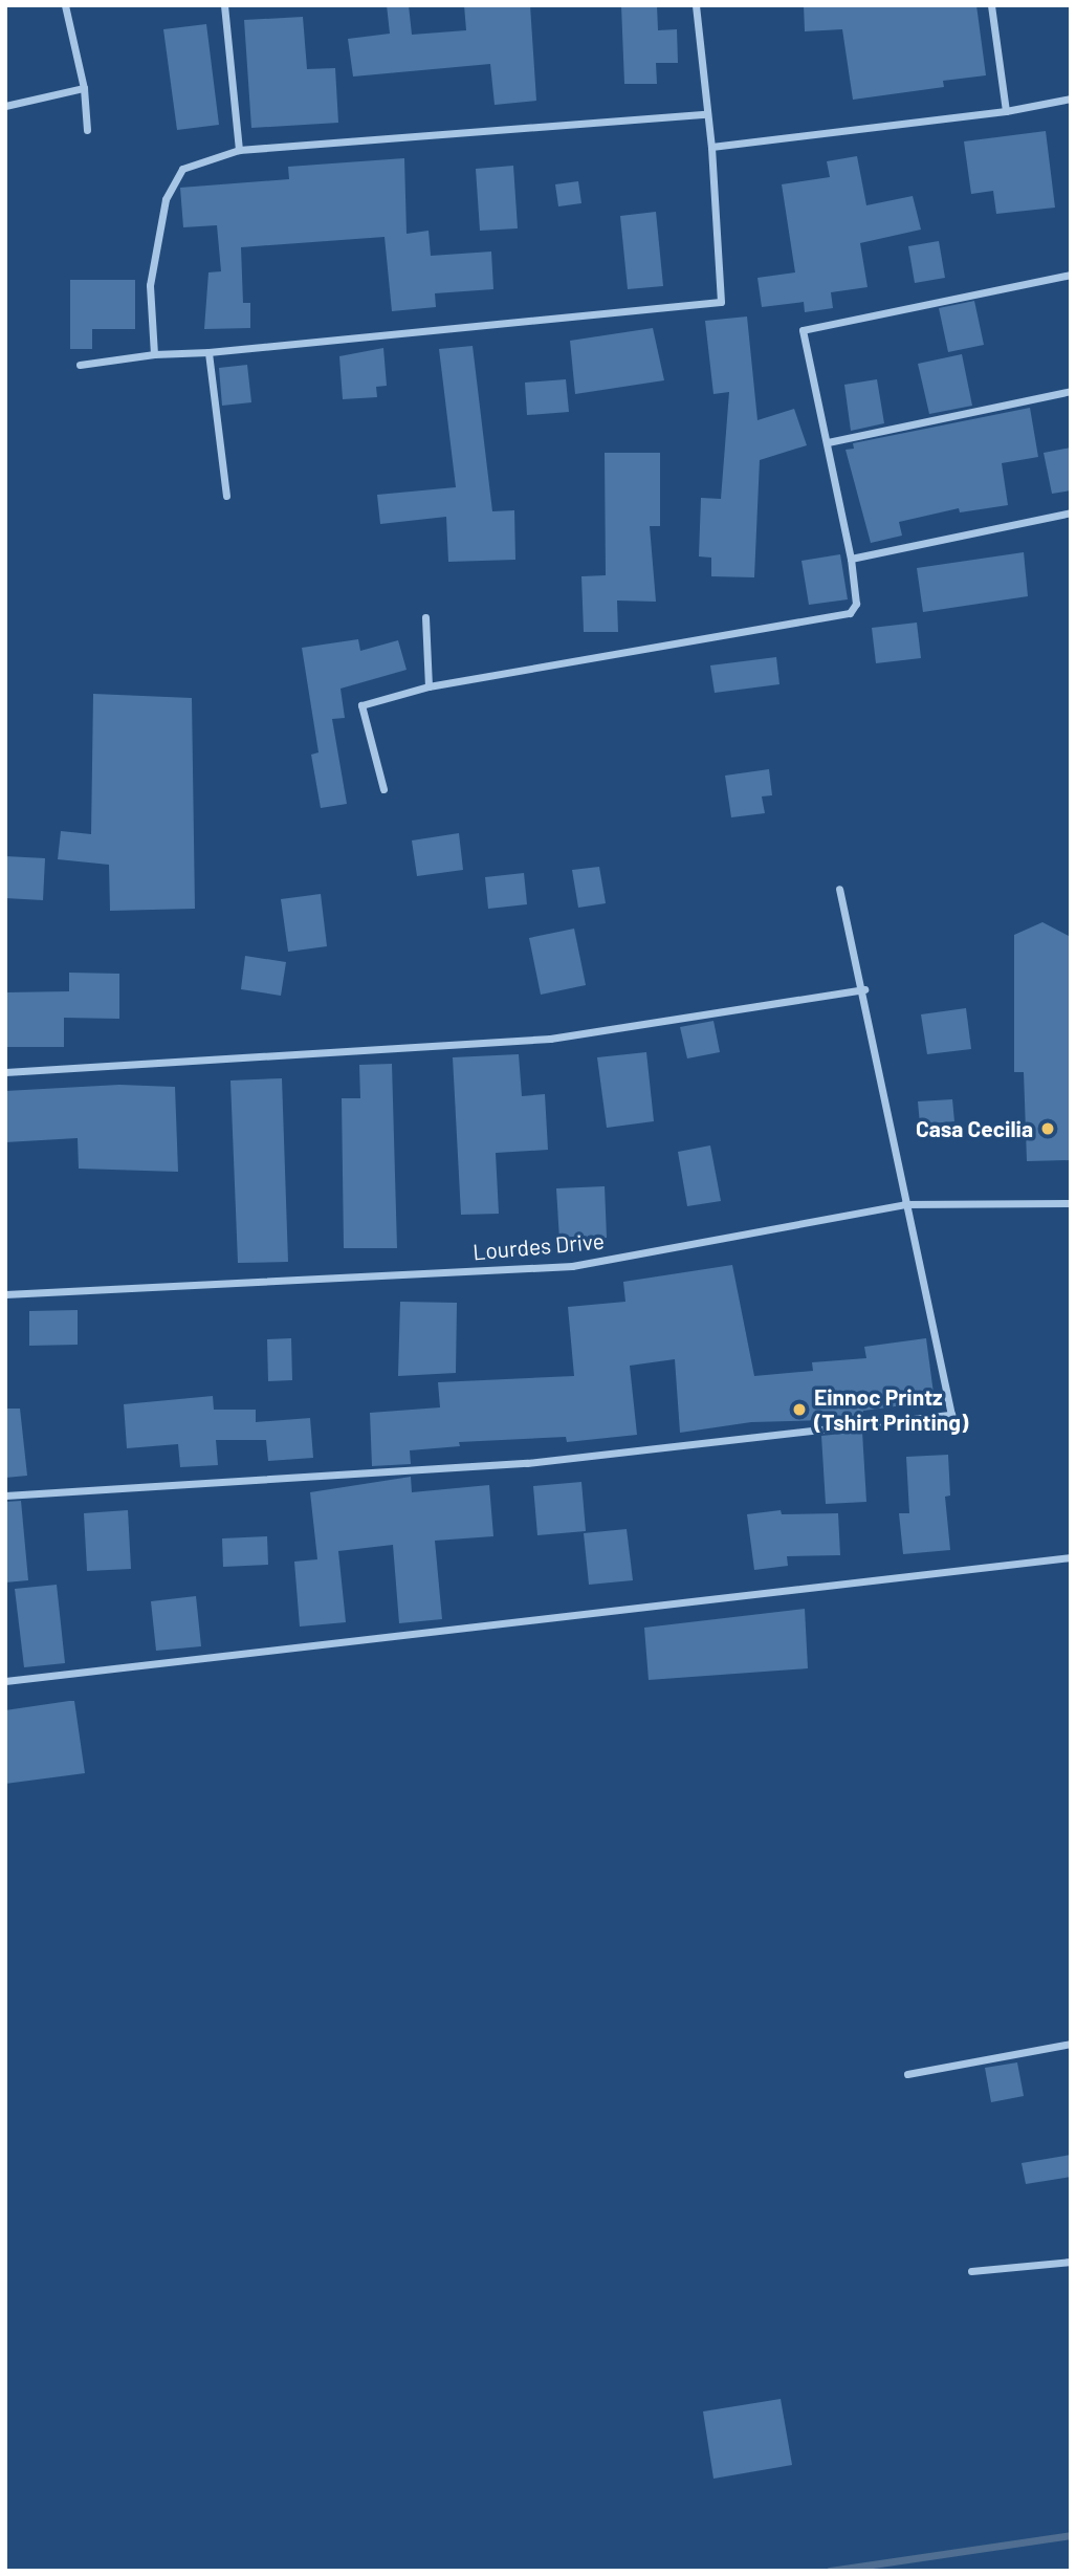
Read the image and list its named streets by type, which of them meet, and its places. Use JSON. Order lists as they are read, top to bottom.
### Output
{
  "streets": {
    "street": ["Lourdes Drive"]
  },
  "places": ["Casa Cecilia", "Einnoc Printz (Tshirt Printing)"]
}
